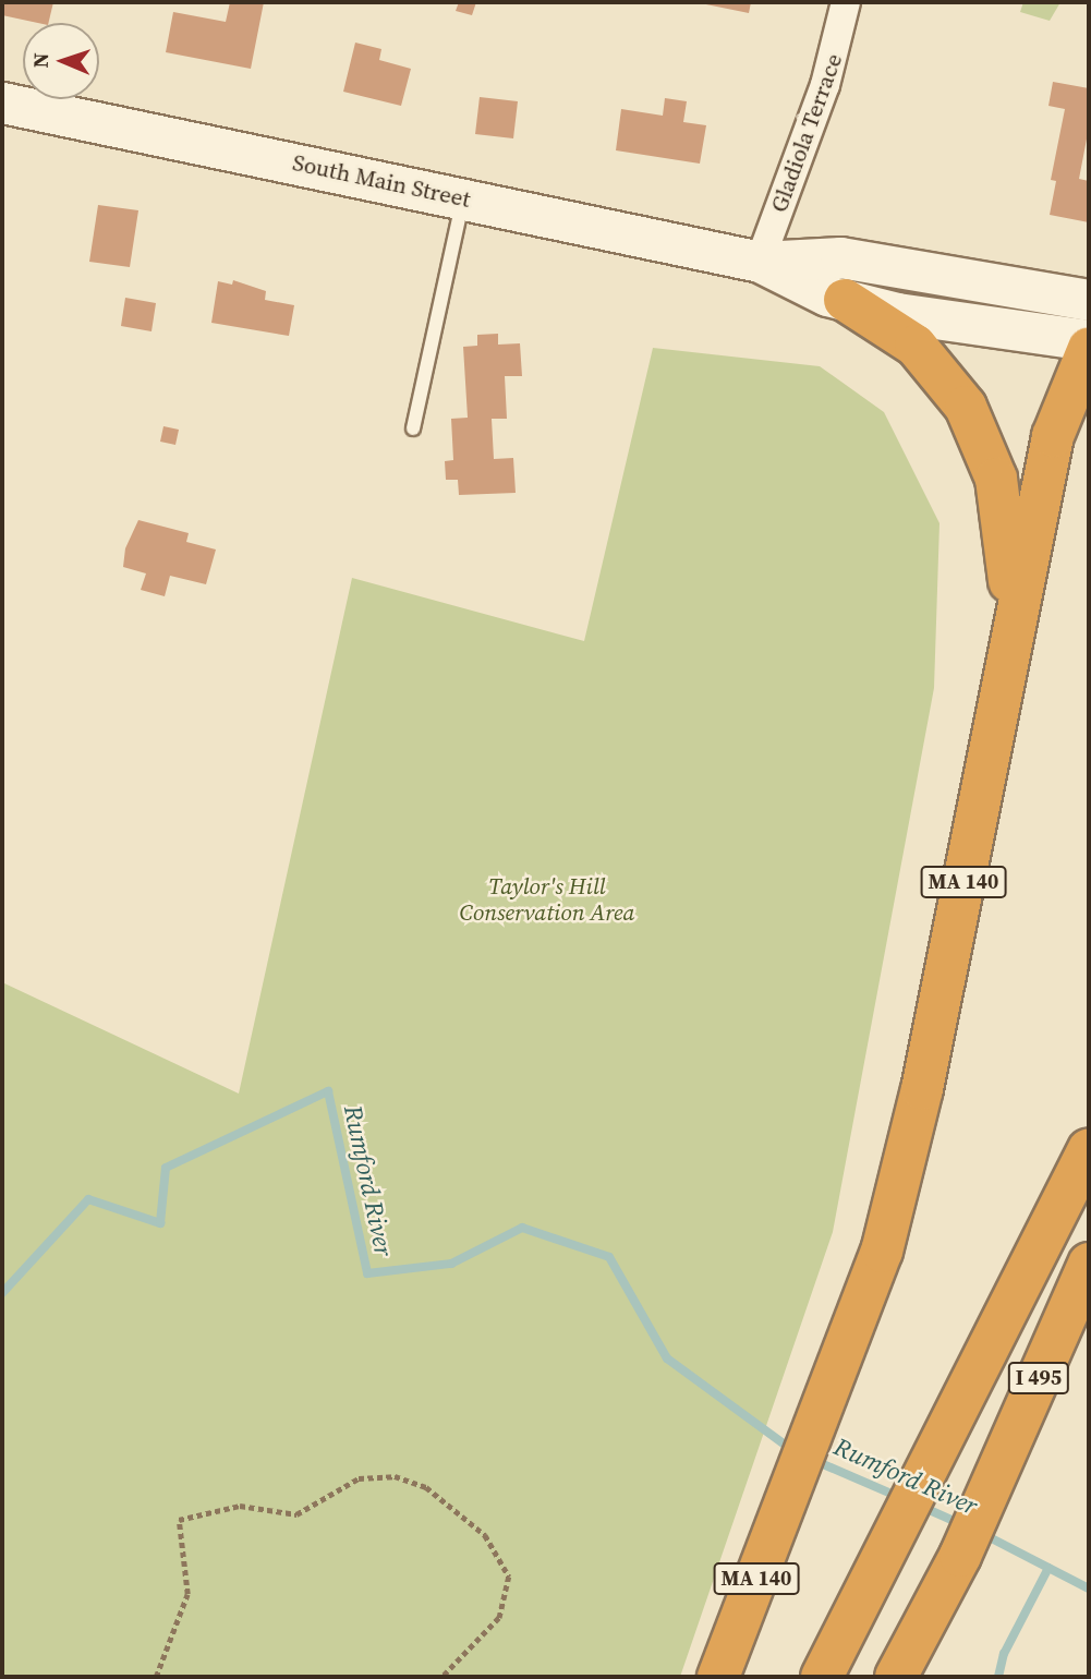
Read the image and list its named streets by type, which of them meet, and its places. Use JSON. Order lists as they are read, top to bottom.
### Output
{
  "streets": {
    "highway": ["MA 140", "I 495"],
    "main road": ["South Main Street"],
    "street": ["Gladiola Terrace"]
  },
  "crossings": [
    ["Gladiola Terrace", "South Main Street"]
  ],
  "water": ["Rumford River"],
  "parks": ["Taylor's Hill Conservation Area"],
  "north": "left"
}
